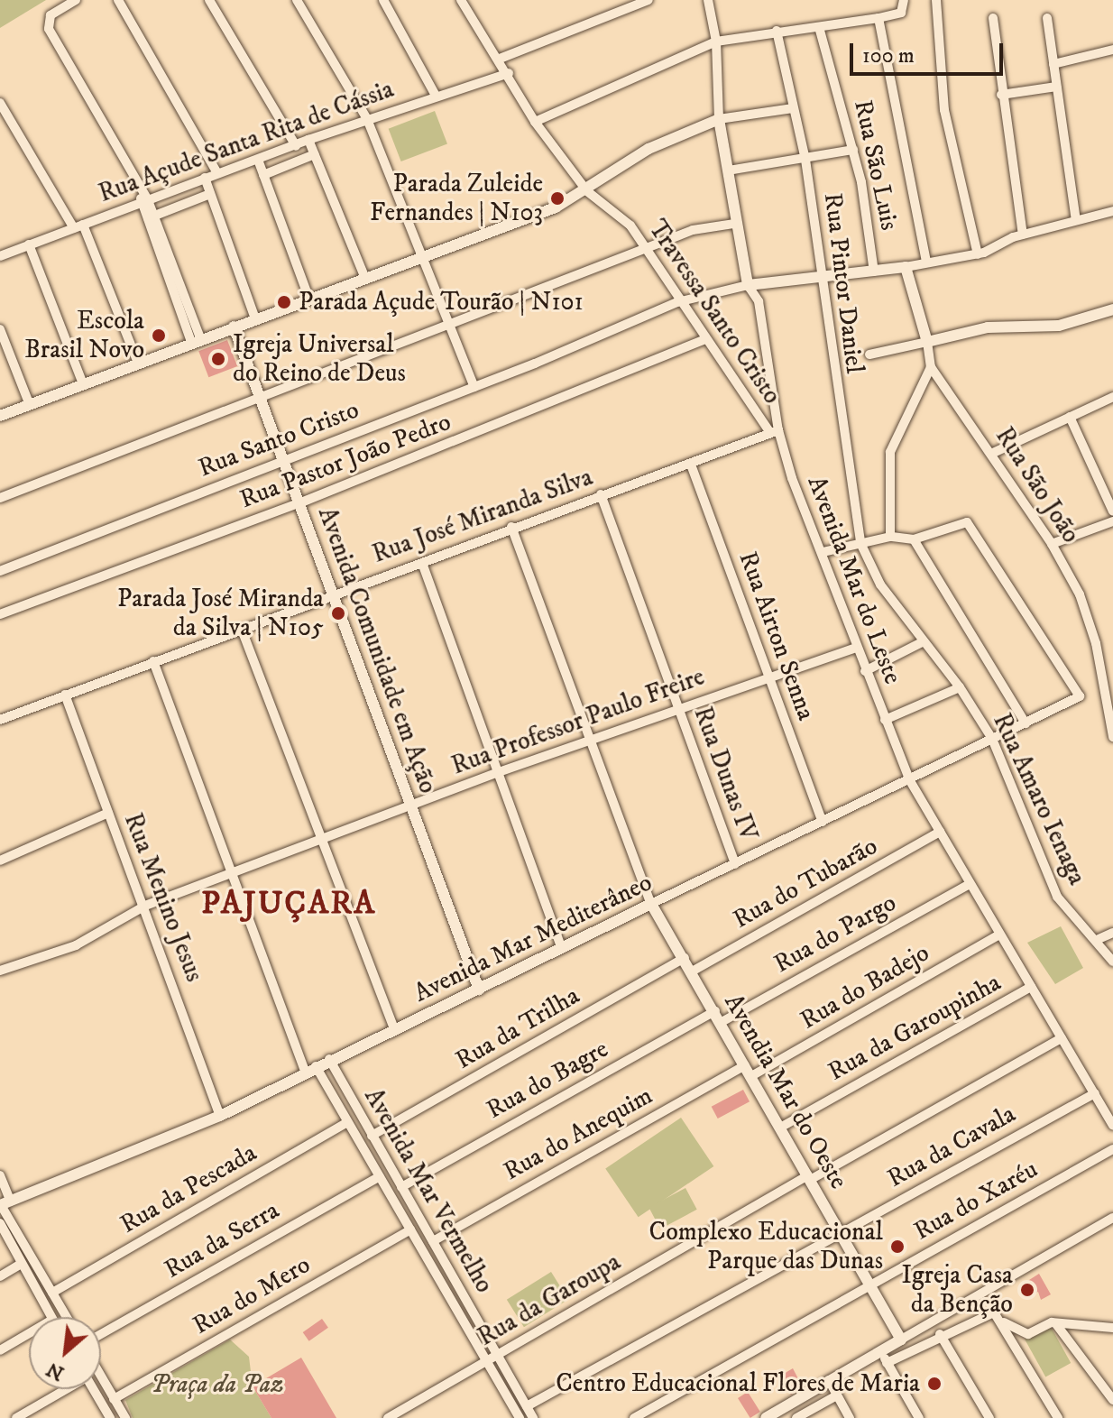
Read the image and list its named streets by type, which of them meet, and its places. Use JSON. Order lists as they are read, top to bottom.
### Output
{
  "streets": {
    "street": [
      "Rua Açude Santa Rita de Cássia",
      "Rua São Luis",
      "Rua Pintor Daniel",
      "Travessa Santo Cristo",
      "Rua Santo Cristo",
      "Rua Pastor João Pedro",
      "Rua São João",
      "Rua José Miranda Silva",
      "Avenida Mar do Leste",
      "Rua Airton Senna",
      "Avenida Comunidade em Ação",
      "Rua Professor Paulo Freire",
      "Rua Dunas IV",
      "Rua Amaro Ienaga",
      "Rua do Tubarão",
      "Rua Menino Jesus",
      "Rua do Pargo",
      "Avenida Mar Mediterâneo",
      "Rua do Badejo",
      "Rua da Garoupinha",
      "Rua da Trilha",
      "Rua do Bagre",
      "Avendia Mar do Oeste",
      "Rua do Anequim",
      "Rua da Cavala",
      "Rua da Pescada",
      "Avenida Mar Vermelho",
      "Rua do Xaréu",
      "Rua da Serra",
      "Rua do Mero",
      "Rua da Garoupa"
    ]
  },
  "crossings": [
    ["Rua Açude Santa Rita de Cássia", "Travessa Santo Cristo"],
    ["Rua São Luis", "Rua Santo Cristo"],
    ["Rua Pintor Daniel", "Rua Santo Cristo"],
    ["Rua Pintor Daniel", "Rua Amaro Ienaga"],
    ["Travessa Santo Cristo", "Rua Santo Cristo"],
    ["Travessa Santo Cristo", "Rua Pastor João Pedro"],
    ["Travessa Santo Cristo", "Rua José Miranda Silva"],
    ["Travessa Santo Cristo", "Avenida Mar do Leste"],
    ["Rua Santo Cristo", "Rua São João"],
    ["Rua Santo Cristo", "Avenida Mar do Leste"],
    ["Rua Santo Cristo", "Avenida Comunidade em Ação"],
    ["Rua Pastor João Pedro", "Avenida Comunidade em Ação"],
    ["Rua José Miranda Silva", "Avenida Mar do Leste"],
    ["Rua José Miranda Silva", "Rua Airton Senna"],
    ["Rua José Miranda Silva", "Avenida Comunidade em Ação"],
    ["Rua José Miranda Silva", "Rua Dunas IV"],
    ["Rua José Miranda Silva", "Rua Menino Jesus"],
    ["Rua José Miranda Silva", "Avenida Mar Vermelho"],
    ["Avenida Mar do Leste", "Rua Professor Paulo Freire"],
    ["Avenida Mar do Leste", "Rua do Tubarão"],
    ["Avenida Mar do Leste", "Rua do Pargo"],
    ["Avenida Mar do Leste", "Avenida Mar Mediterâneo"],
    ["Avenida Mar do Leste", "Rua do Badejo"],
    ["Avenida Mar do Leste", "Rua da Garoupinha"],
    ["Avenida Mar do Leste", "Rua da Cavala"],
    ["Avenida Mar do Leste", "Rua da Garoupa"],
    ["Rua Airton Senna", "Rua Professor Paulo Freire"],
    ["Rua Airton Senna", "Avenida Mar Mediterâneo"],
    ["Avenida Comunidade em Ação", "Rua Professor Paulo Freire"],
    ["Avenida Comunidade em Ação", "Avenida Mar Mediterâneo"],
    ["Rua Professor Paulo Freire", "Rua Dunas IV"],
    ["Rua Professor Paulo Freire", "Rua Menino Jesus"],
    ["Rua Professor Paulo Freire", "Avenida Mar Vermelho"],
    ["Rua Dunas IV", "Avenida Mar Mediterâneo"],
    ["Rua Amaro Ienaga", "Avenida Mar Mediterâneo"],
    ["Rua do Tubarão", "Avendia Mar do Oeste"],
    ["Rua Menino Jesus", "Avenida Mar Mediterâneo"],
    ["Rua do Pargo", "Rua do Bagre"],
    ["Rua do Pargo", "Avendia Mar do Oeste"],
    ["Avenida Mar Mediterâneo", "Avendia Mar do Oeste"],
    ["Avenida Mar Mediterâneo", "Avenida Mar Vermelho"],
    ["Rua do Badejo", "Avendia Mar do Oeste"],
    ["Rua da Garoupinha", "Avendia Mar do Oeste"],
    ["Rua da Trilha", "Avendia Mar do Oeste"],
    ["Rua da Trilha", "Avenida Mar Vermelho"],
    ["Rua do Bagre", "Avendia Mar do Oeste"],
    ["Rua do Bagre", "Avenida Mar Vermelho"],
    ["Avendia Mar do Oeste", "Rua do Anequim"],
    ["Avendia Mar do Oeste", "Rua da Cavala"],
    ["Avendia Mar do Oeste", "Rua do Xaréu"],
    ["Avendia Mar do Oeste", "Rua da Garoupa"],
    ["Rua do Anequim", "Avenida Mar Vermelho"],
    ["Rua da Cavala", "Avenida Mar Vermelho"],
    ["Rua da Pescada", "Avenida Mar Vermelho"],
    ["Avenida Mar Vermelho", "Rua da Serra"],
    ["Avenida Mar Vermelho", "Rua do Mero"],
    ["Avenida Mar Vermelho", "Rua da Garoupa"]
  ],
  "districts": ["PAJUÇARA"],
  "parks": ["Praça da Paz"],
  "places": [
    "Parada Zuleide Fernandes | N103",
    "Parada Açude Tourão | N101",
    "Escola Brasil Novo",
    "Igreja Universal do Reino de Deus",
    "Parada José Miranda da Silva | N105",
    "Complexo Educacional Parque das Dunas",
    "Igreja Casa da Benção",
    "Centro Educacional Flores de Maria"
  ],
  "scale_bar": "100 m",
  "north": "bottom left"
}
